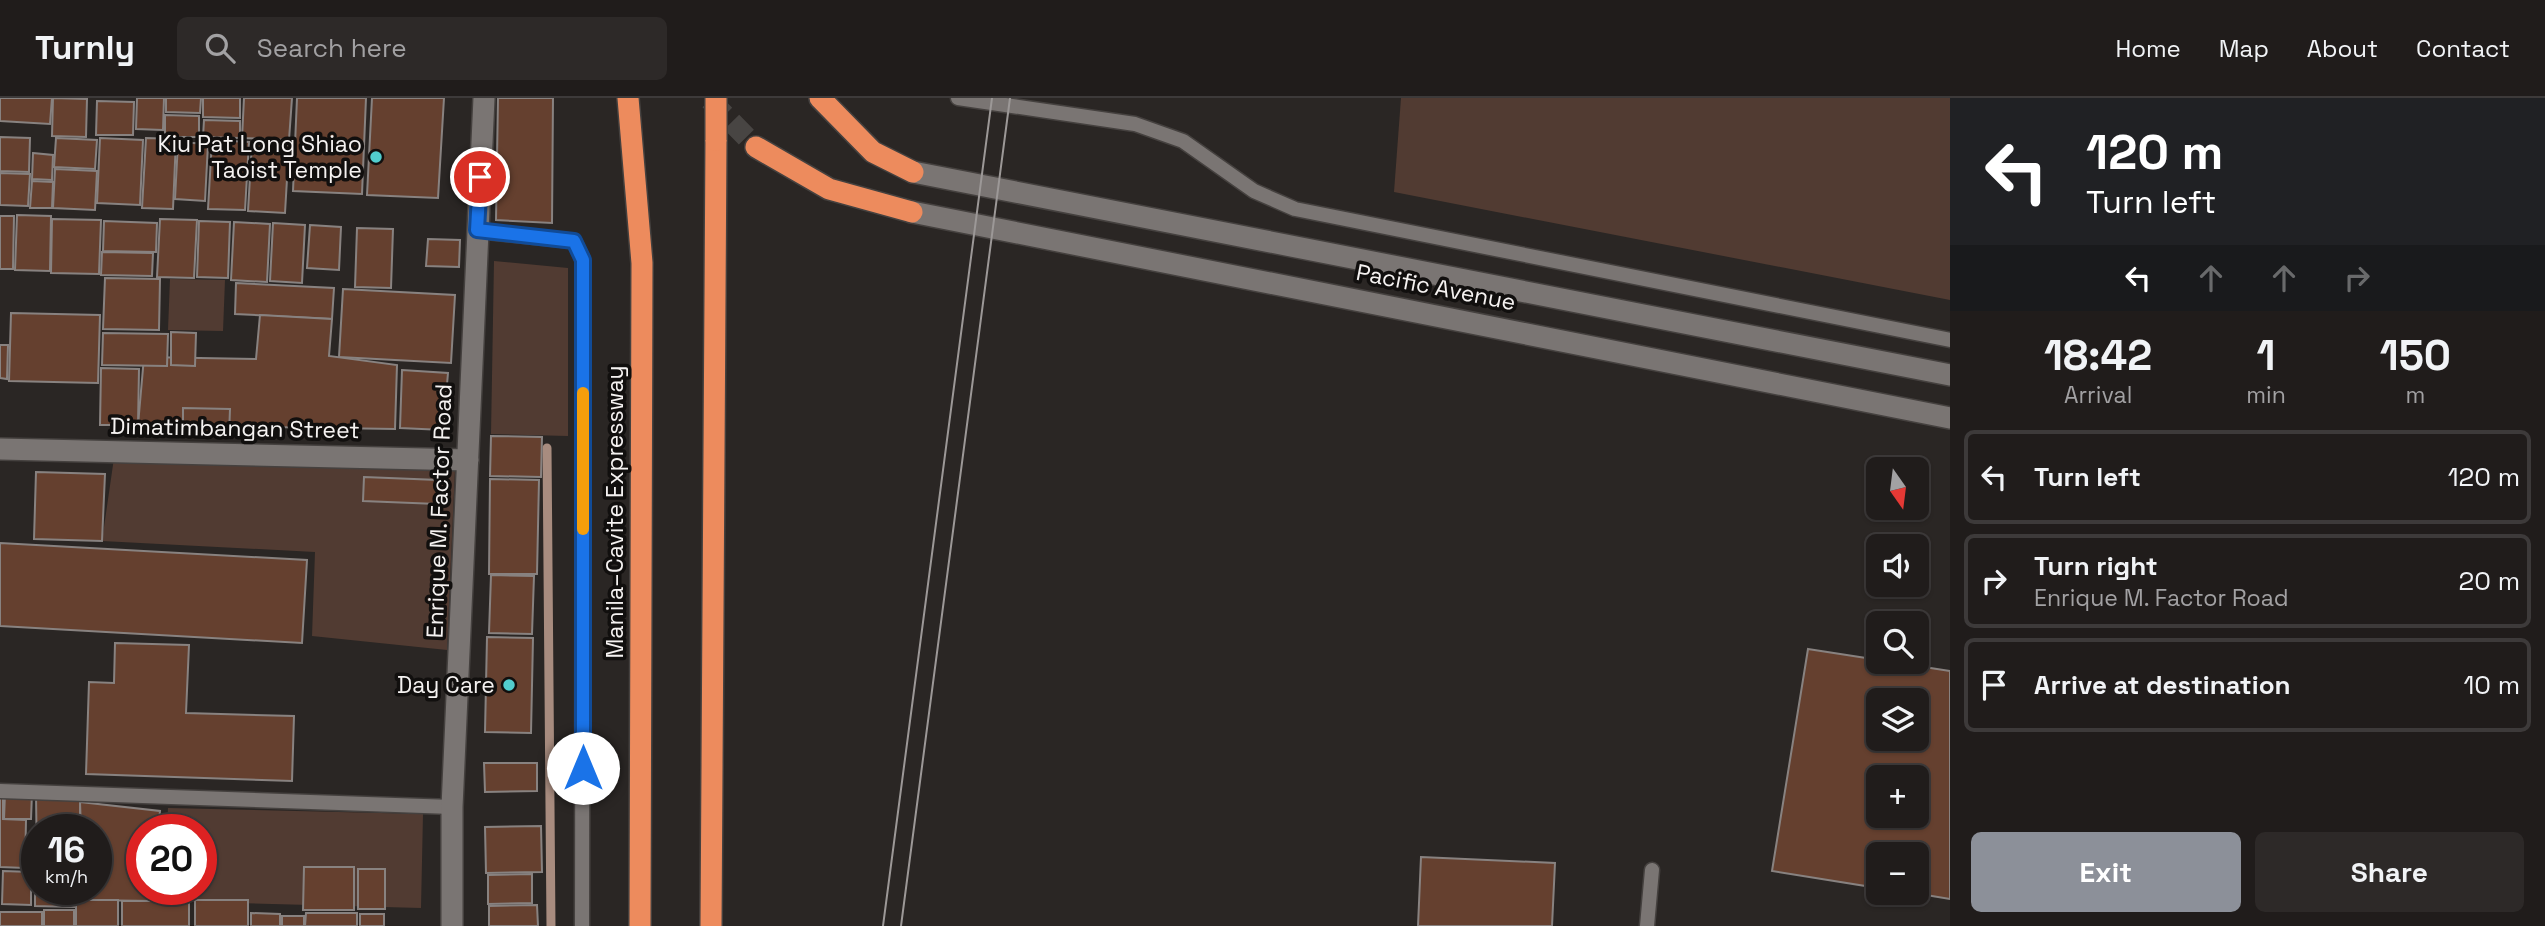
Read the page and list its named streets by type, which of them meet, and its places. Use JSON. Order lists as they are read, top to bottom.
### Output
{
  "streets": {
    "highway": ["Manila–Cavite Expressway"],
    "main road": ["Pacific Avenue", "Dimatimbangan Street", "Enrique M. Factor Road"]
  },
  "crossings": [
    ["Dimatimbangan Street", "Enrique M. Factor Road"]
  ],
  "places": ["Kiu Pat Long Shiao Taoist Temple", "Day Care"],
  "north": "bottom",
  "page": {
    "header": "Turnly",
    "search": "Search here",
    "nav": [
      "Home",
      "Map",
      "About",
      "Contact"
    ],
    "turn": ["120 m", "Turn left"],
    "eta": [
      "18:42",
      "Arrival",
      "1",
      "min",
      "150",
      "m"
    ],
    "list": [
      {
        "name": "Turn left",
        "value": "120 m"
      },
      {
        "name": "Turn right",
        "note": "Enrique M. Factor Road",
        "value": "20 m"
      },
      {
        "name": "Arrive at destination",
        "value": "10 m"
      }
    ],
    "map_buttons": ["+", "−"],
    "speed": "16 km/h",
    "limit": "20",
    "buttons": ["Exit", "Share"]
  }
}
